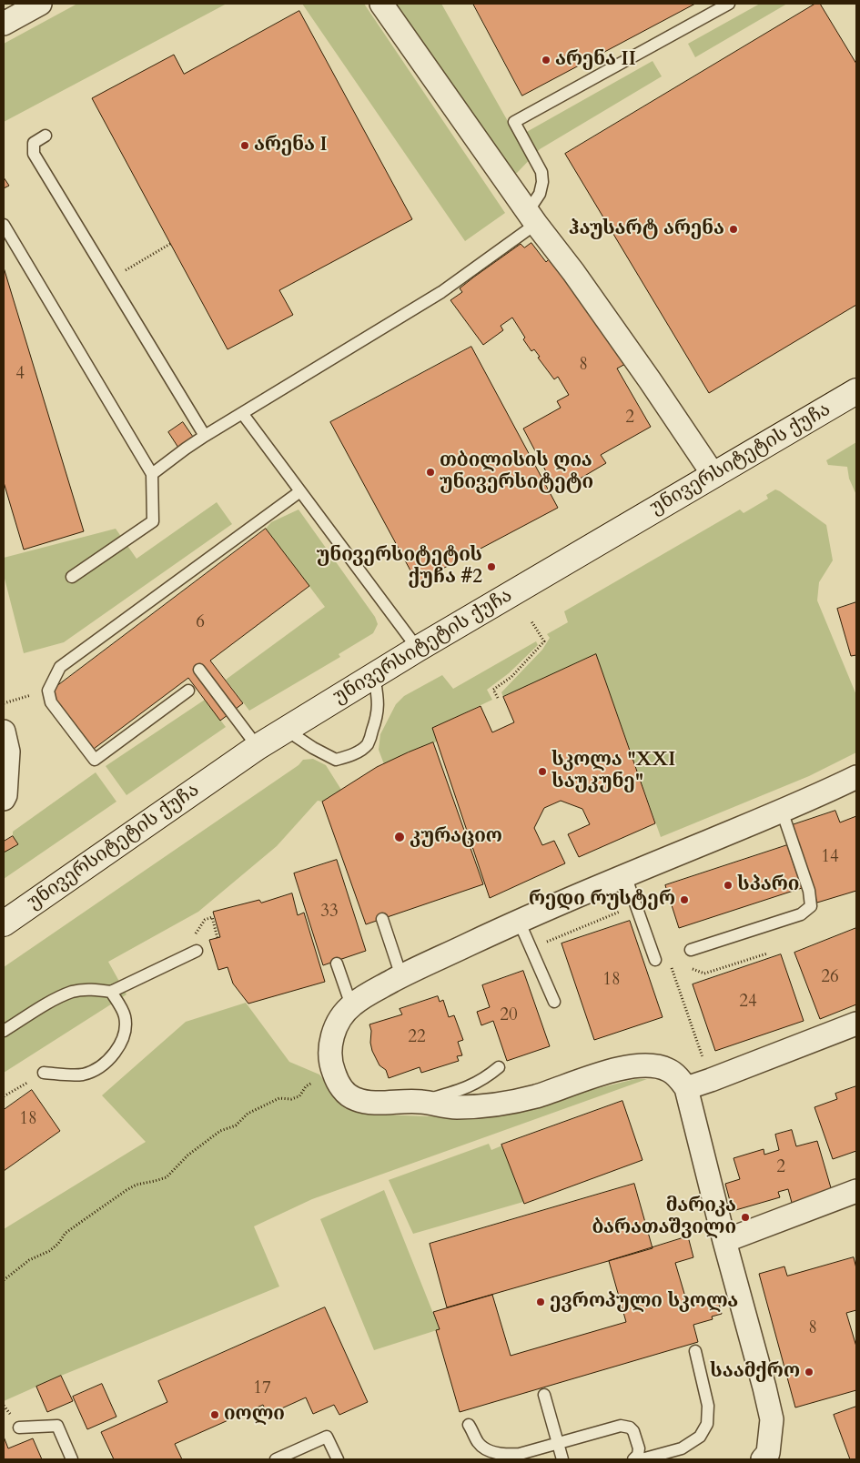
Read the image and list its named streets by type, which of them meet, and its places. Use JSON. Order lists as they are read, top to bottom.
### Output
{
  "streets": {
    "main road": ["უნივერსიტეტის ქუჩა"]
  },
  "places": [
    "არენა II",
    "არენა I",
    "ჰაუსარტ არენა",
    "თბილისის ღია უნივერსიტეტი",
    "უნივერსიტეტის ქუჩა #2",
    "სკოლა \"XXI საუკუნე\"",
    "კურაციო",
    "სპარი",
    "რედი რუსტერ",
    "მარიკა ბარათაშვილი",
    "ევროპული სკოლა",
    "საამქრო",
    "იოლი"
  ],
  "house_numbers": [
    "8",
    "4",
    "2",
    "6",
    "14",
    "33",
    "26",
    "18",
    "24",
    "20",
    "22",
    "18",
    "2",
    "8",
    "17"
  ]
}
